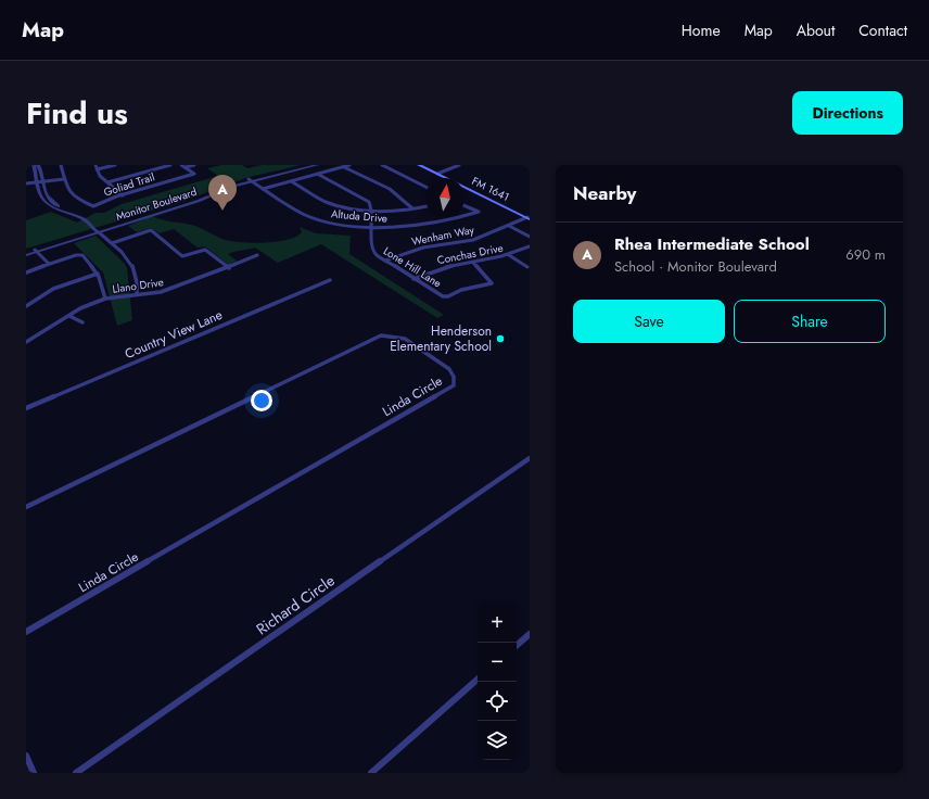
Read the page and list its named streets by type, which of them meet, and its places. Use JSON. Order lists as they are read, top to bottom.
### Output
{
  "streets": {
    "main road": ["FM 1641"],
    "street": [
      "Goliad Trail",
      "Monitor Boulevard",
      "Altuda Drive",
      "Wenham Way",
      "Conchas Drive",
      "Lone Hill Lane",
      "Llano Drive",
      "Country View Lane",
      "Linda Circle",
      "Richard Circle"
    ]
  },
  "crossings": [
    ["FM 1641", "Wenham Way"],
    ["Monitor Boulevard", "Altuda Drive"],
    ["Altuda Drive", "Lone Hill Lane"],
    ["Wenham Way", "Lone Hill Lane"],
    ["Conchas Drive", "Lone Hill Lane"]
  ],
  "places": ["Henderson Elementary School"],
  "north": "top",
  "page": {
    "header": "Map",
    "nav": [
      "Home",
      "Map",
      "About",
      "Contact"
    ],
    "title": "Find us",
    "buttons": [
      "Directions",
      ["Save", "Share"]
    ],
    "heading": "Nearby",
    "pins": "A",
    "list": [
      {
        "mark": "A",
        "name": "Rhea Intermediate School",
        "note": "School · Monitor Boulevard",
        "value": "690 m"
      }
    ],
    "map_buttons": ["+", "−"]
  }
}
